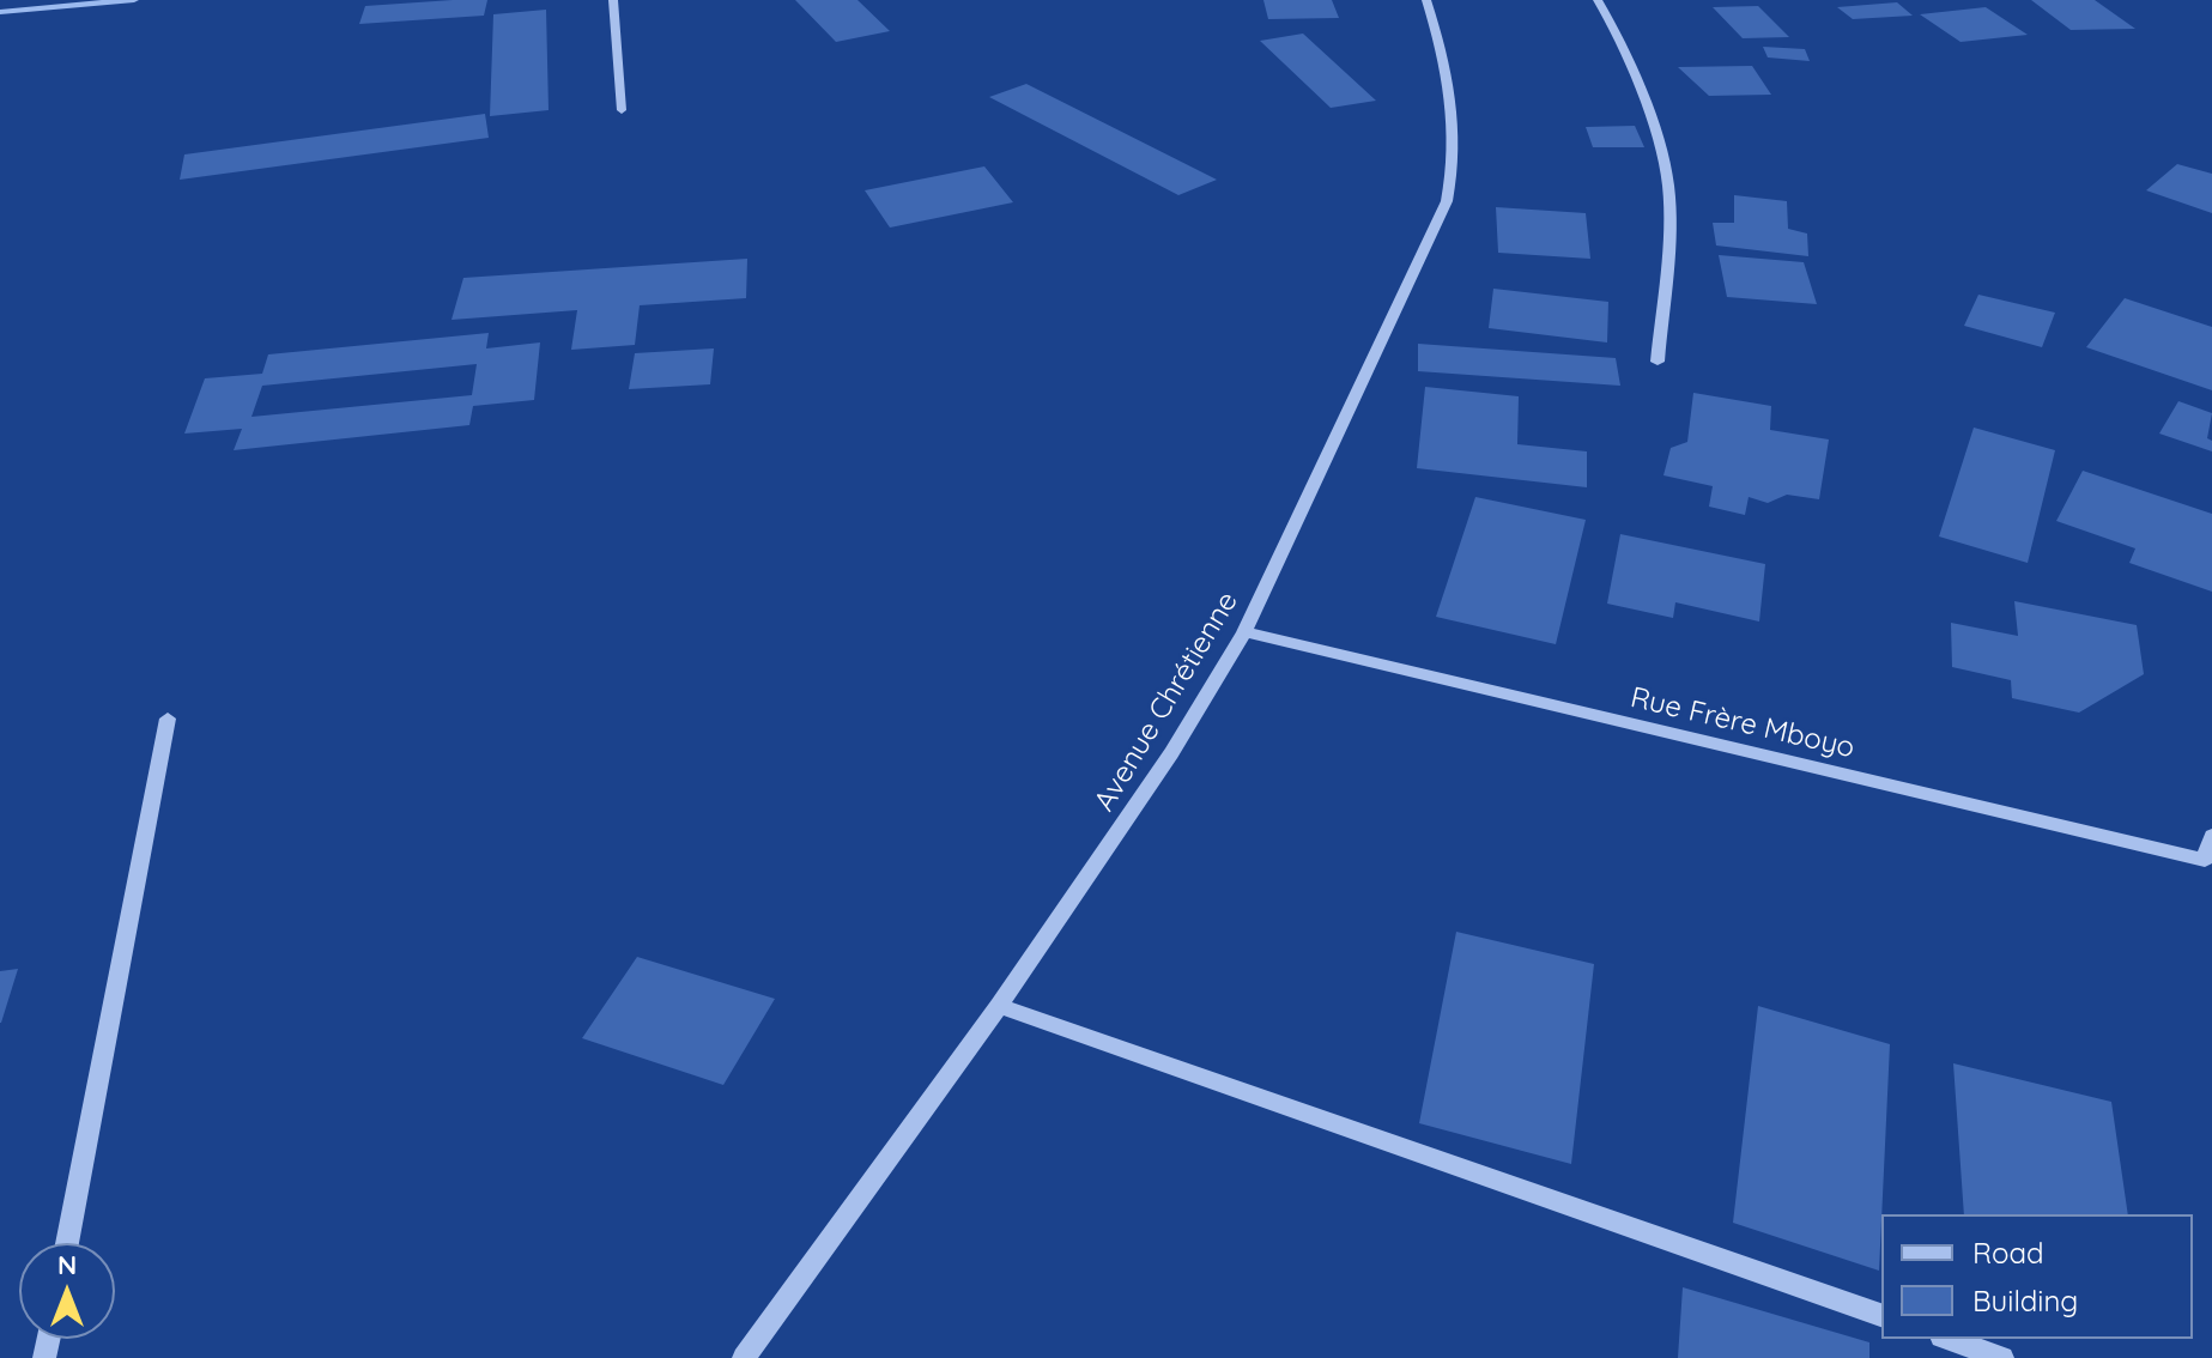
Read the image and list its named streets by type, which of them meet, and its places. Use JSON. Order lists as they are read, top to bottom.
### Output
{
  "streets": {
    "street": ["Avenue Chrétienne", "Rue Frère Mboyo"]
  },
  "crossings": [
    ["Avenue Chrétienne", "Rue Frère Mboyo"]
  ],
  "legend": ["Road", "Building"],
  "north": "top"
}
